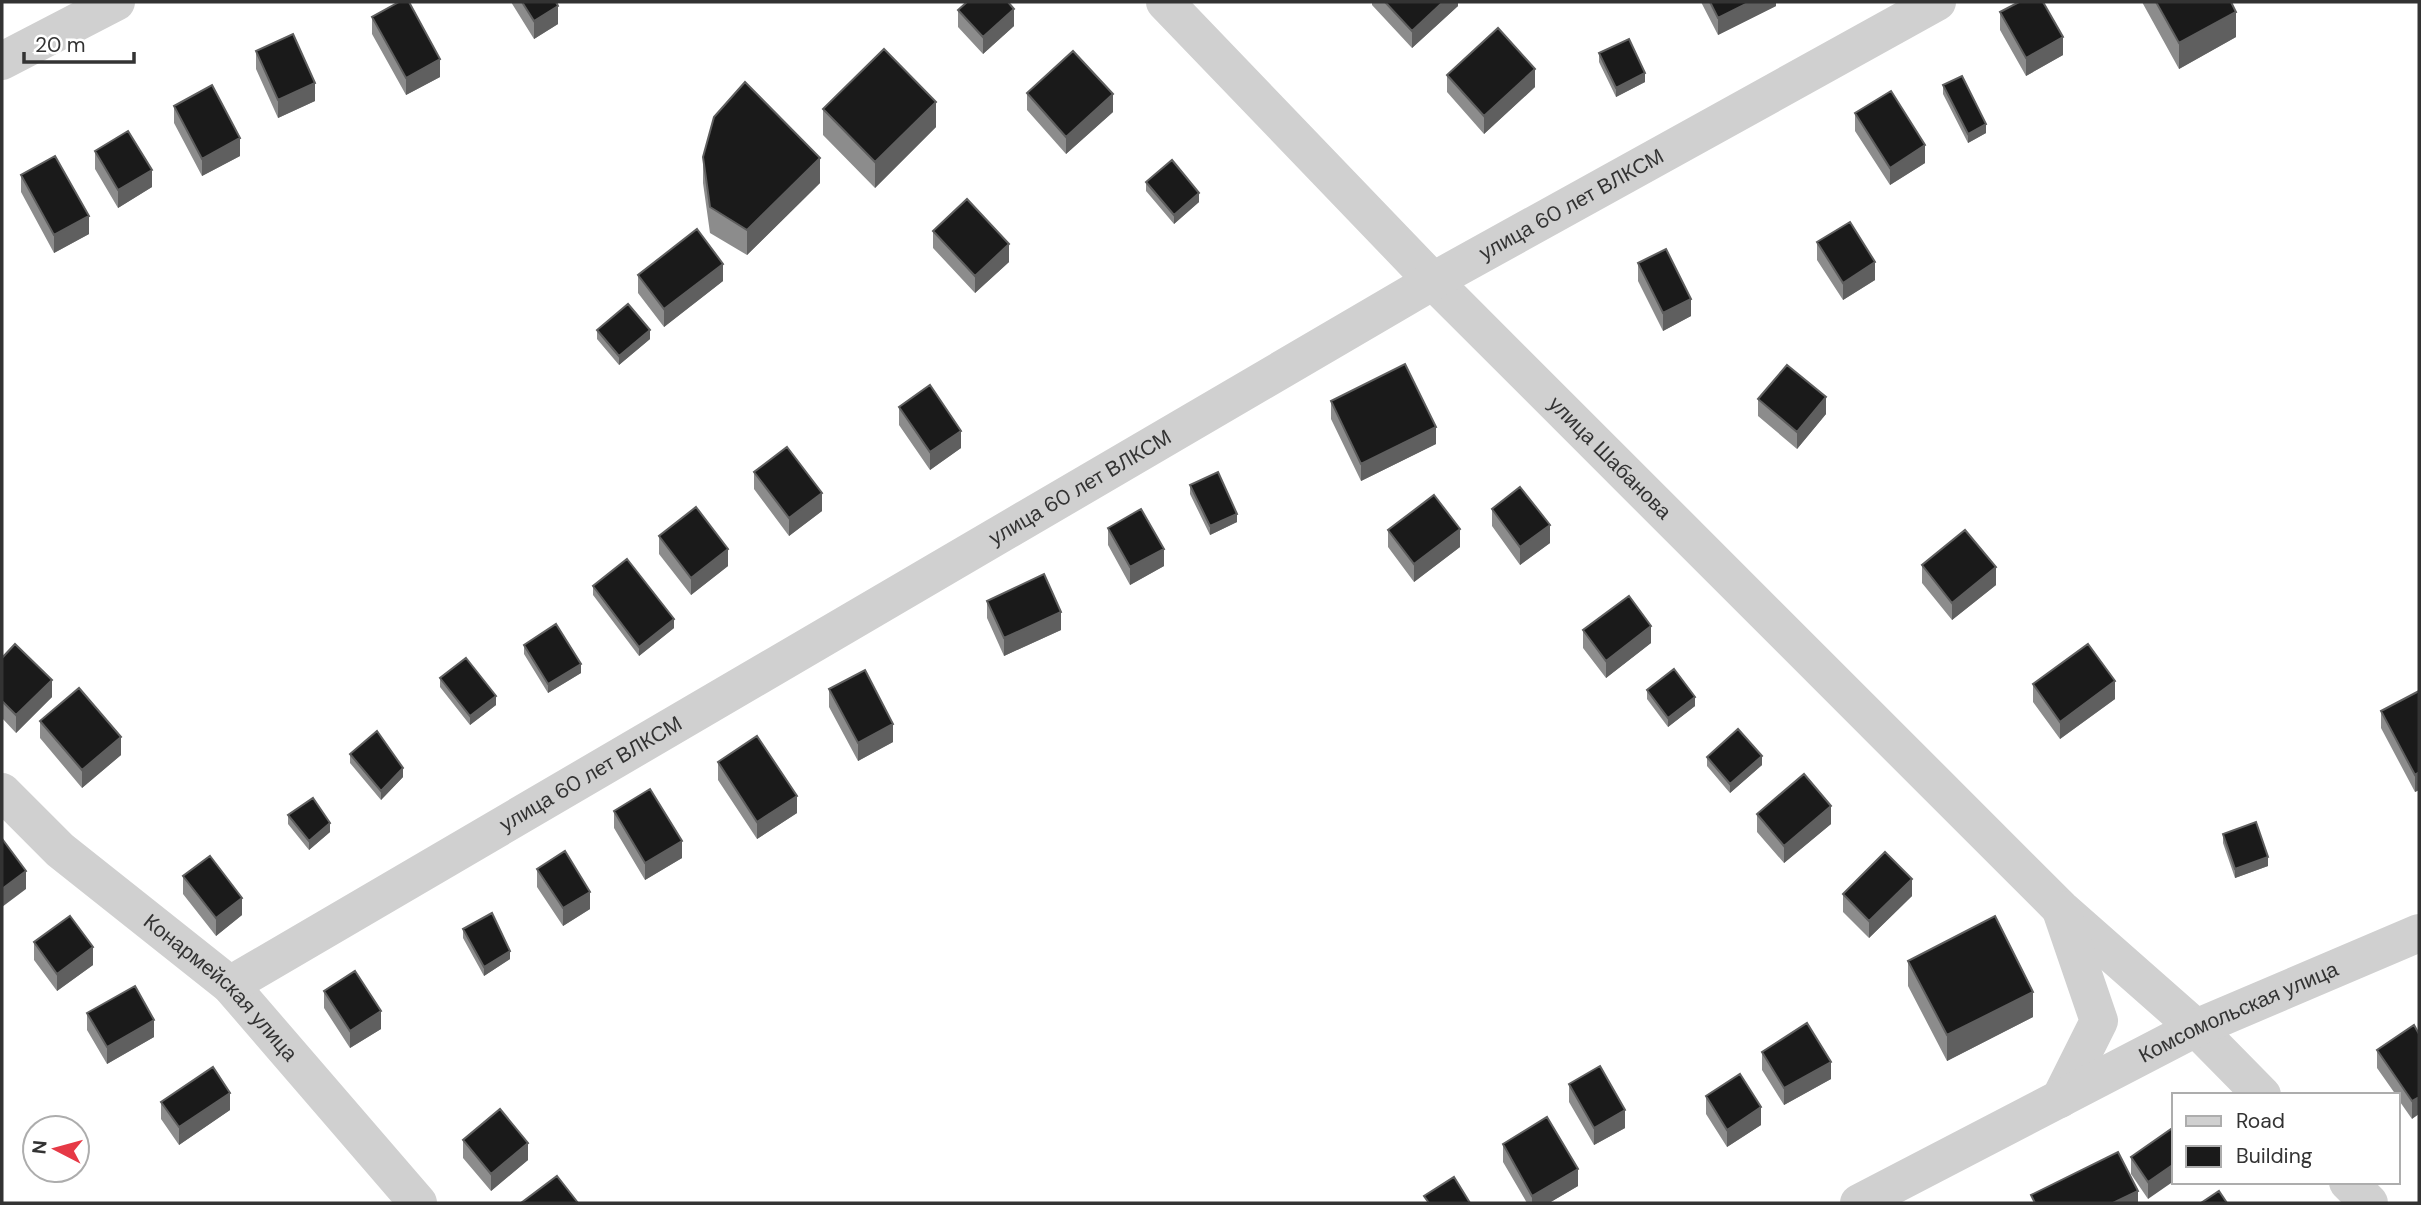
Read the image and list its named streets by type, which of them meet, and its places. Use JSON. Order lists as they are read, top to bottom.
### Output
{
  "streets": {
    "street": [
      "улица 60 лет ВЛКСМ",
      "улица Шабанова",
      "Конармейская улица",
      "Комсомольская улица"
    ]
  },
  "crossings": [
    ["улица 60 лет ВЛКСМ", "улица Шабанова"],
    ["улица 60 лет ВЛКСМ", "Конармейская улица"],
    ["улица Шабанова", "Комсомольская улица"]
  ],
  "legend": ["Road", "Building"],
  "scale_bar": "20 m",
  "north": "left"
}
